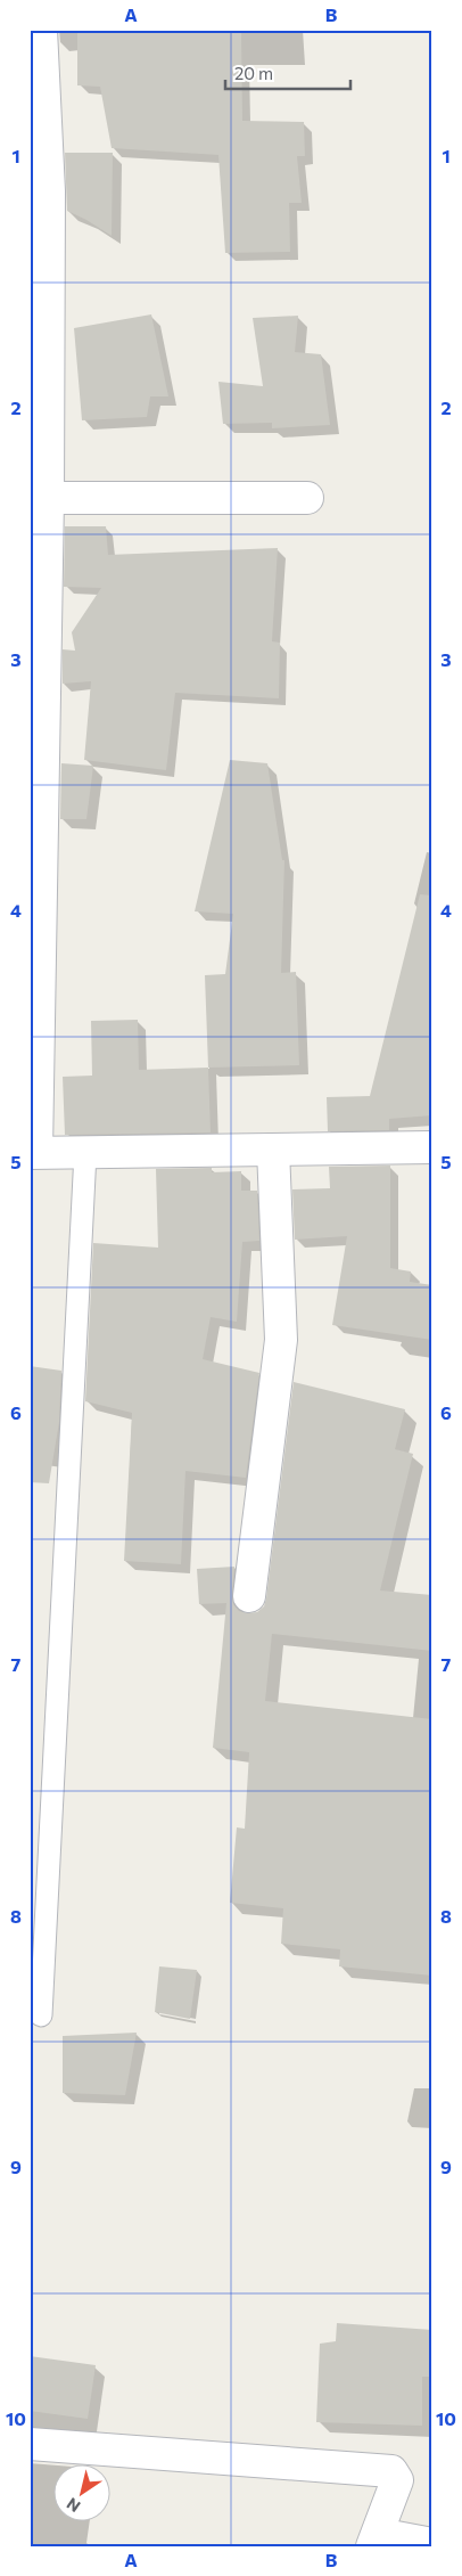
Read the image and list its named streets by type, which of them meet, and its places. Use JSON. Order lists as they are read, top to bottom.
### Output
{
  "scale_bar": "20 m",
  "north": "bottom left",
  "grid": {
    "columns": ["A", "B"],
    "rows": [
      "1",
      "2",
      "3",
      "4",
      "5",
      "6",
      "7",
      "8",
      "9",
      "10"
    ]
  }
}
